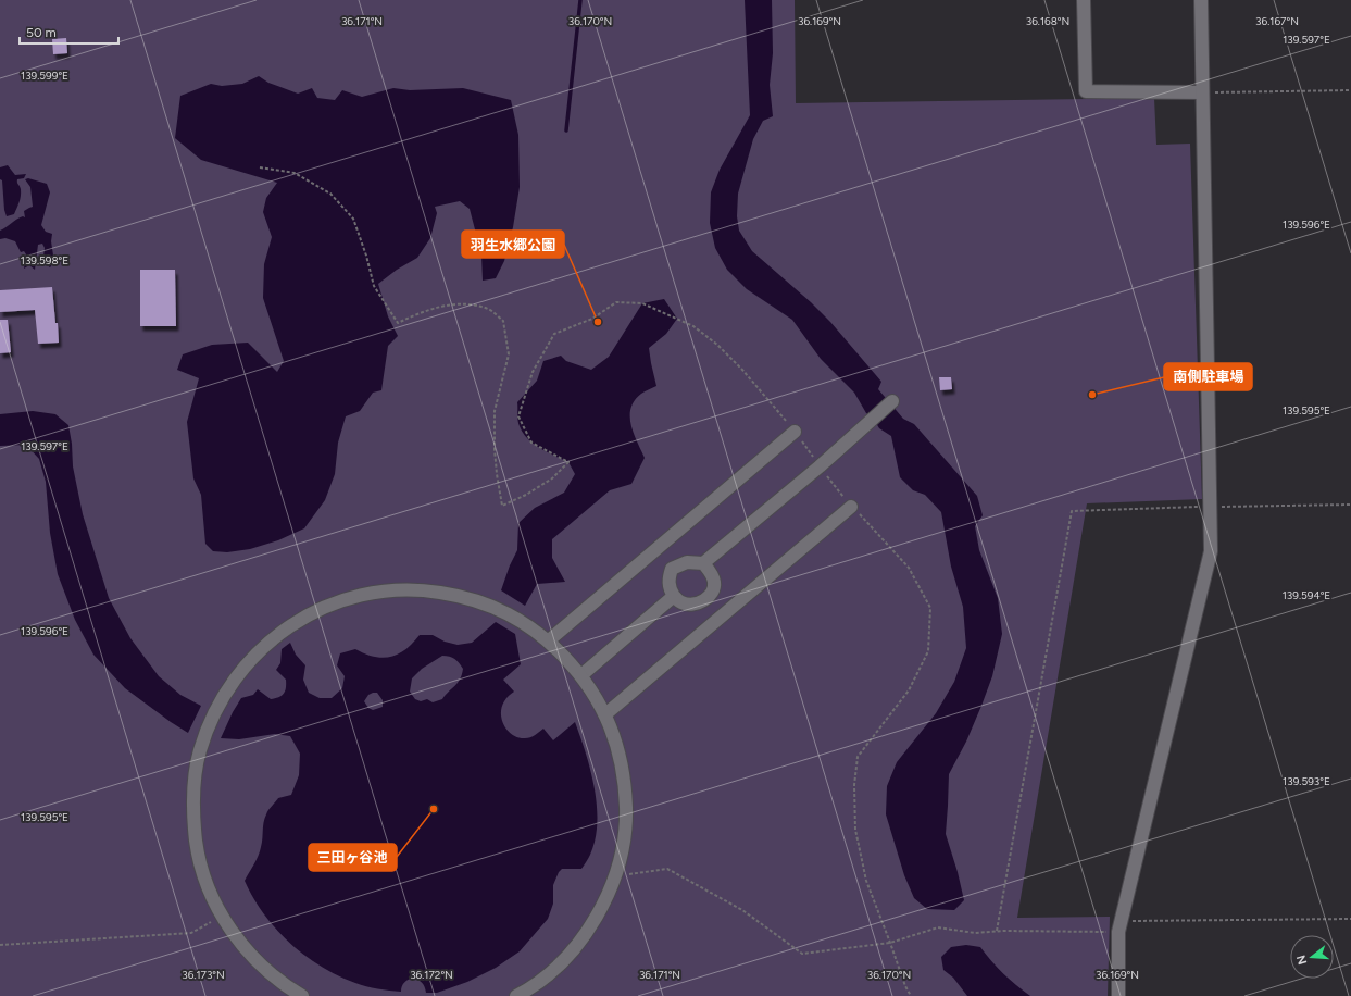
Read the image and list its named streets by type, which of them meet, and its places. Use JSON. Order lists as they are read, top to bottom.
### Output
{
  "places": ["羽生水郷公園", "南側駐車場", "三田ヶ谷池"],
  "scale_bar": "50 m",
  "north": "left",
  "coordinates": [
    "36.171°N",
    "36.170°N",
    "36.169°N",
    "36.168°N",
    "36.167°N",
    "139.597°E",
    "139.599°E",
    "139.596°E",
    "139.598°E",
    "139.595°E",
    "139.594°E",
    "139.593°E",
    "36.173°N",
    "36.172°N"
  ]
}
